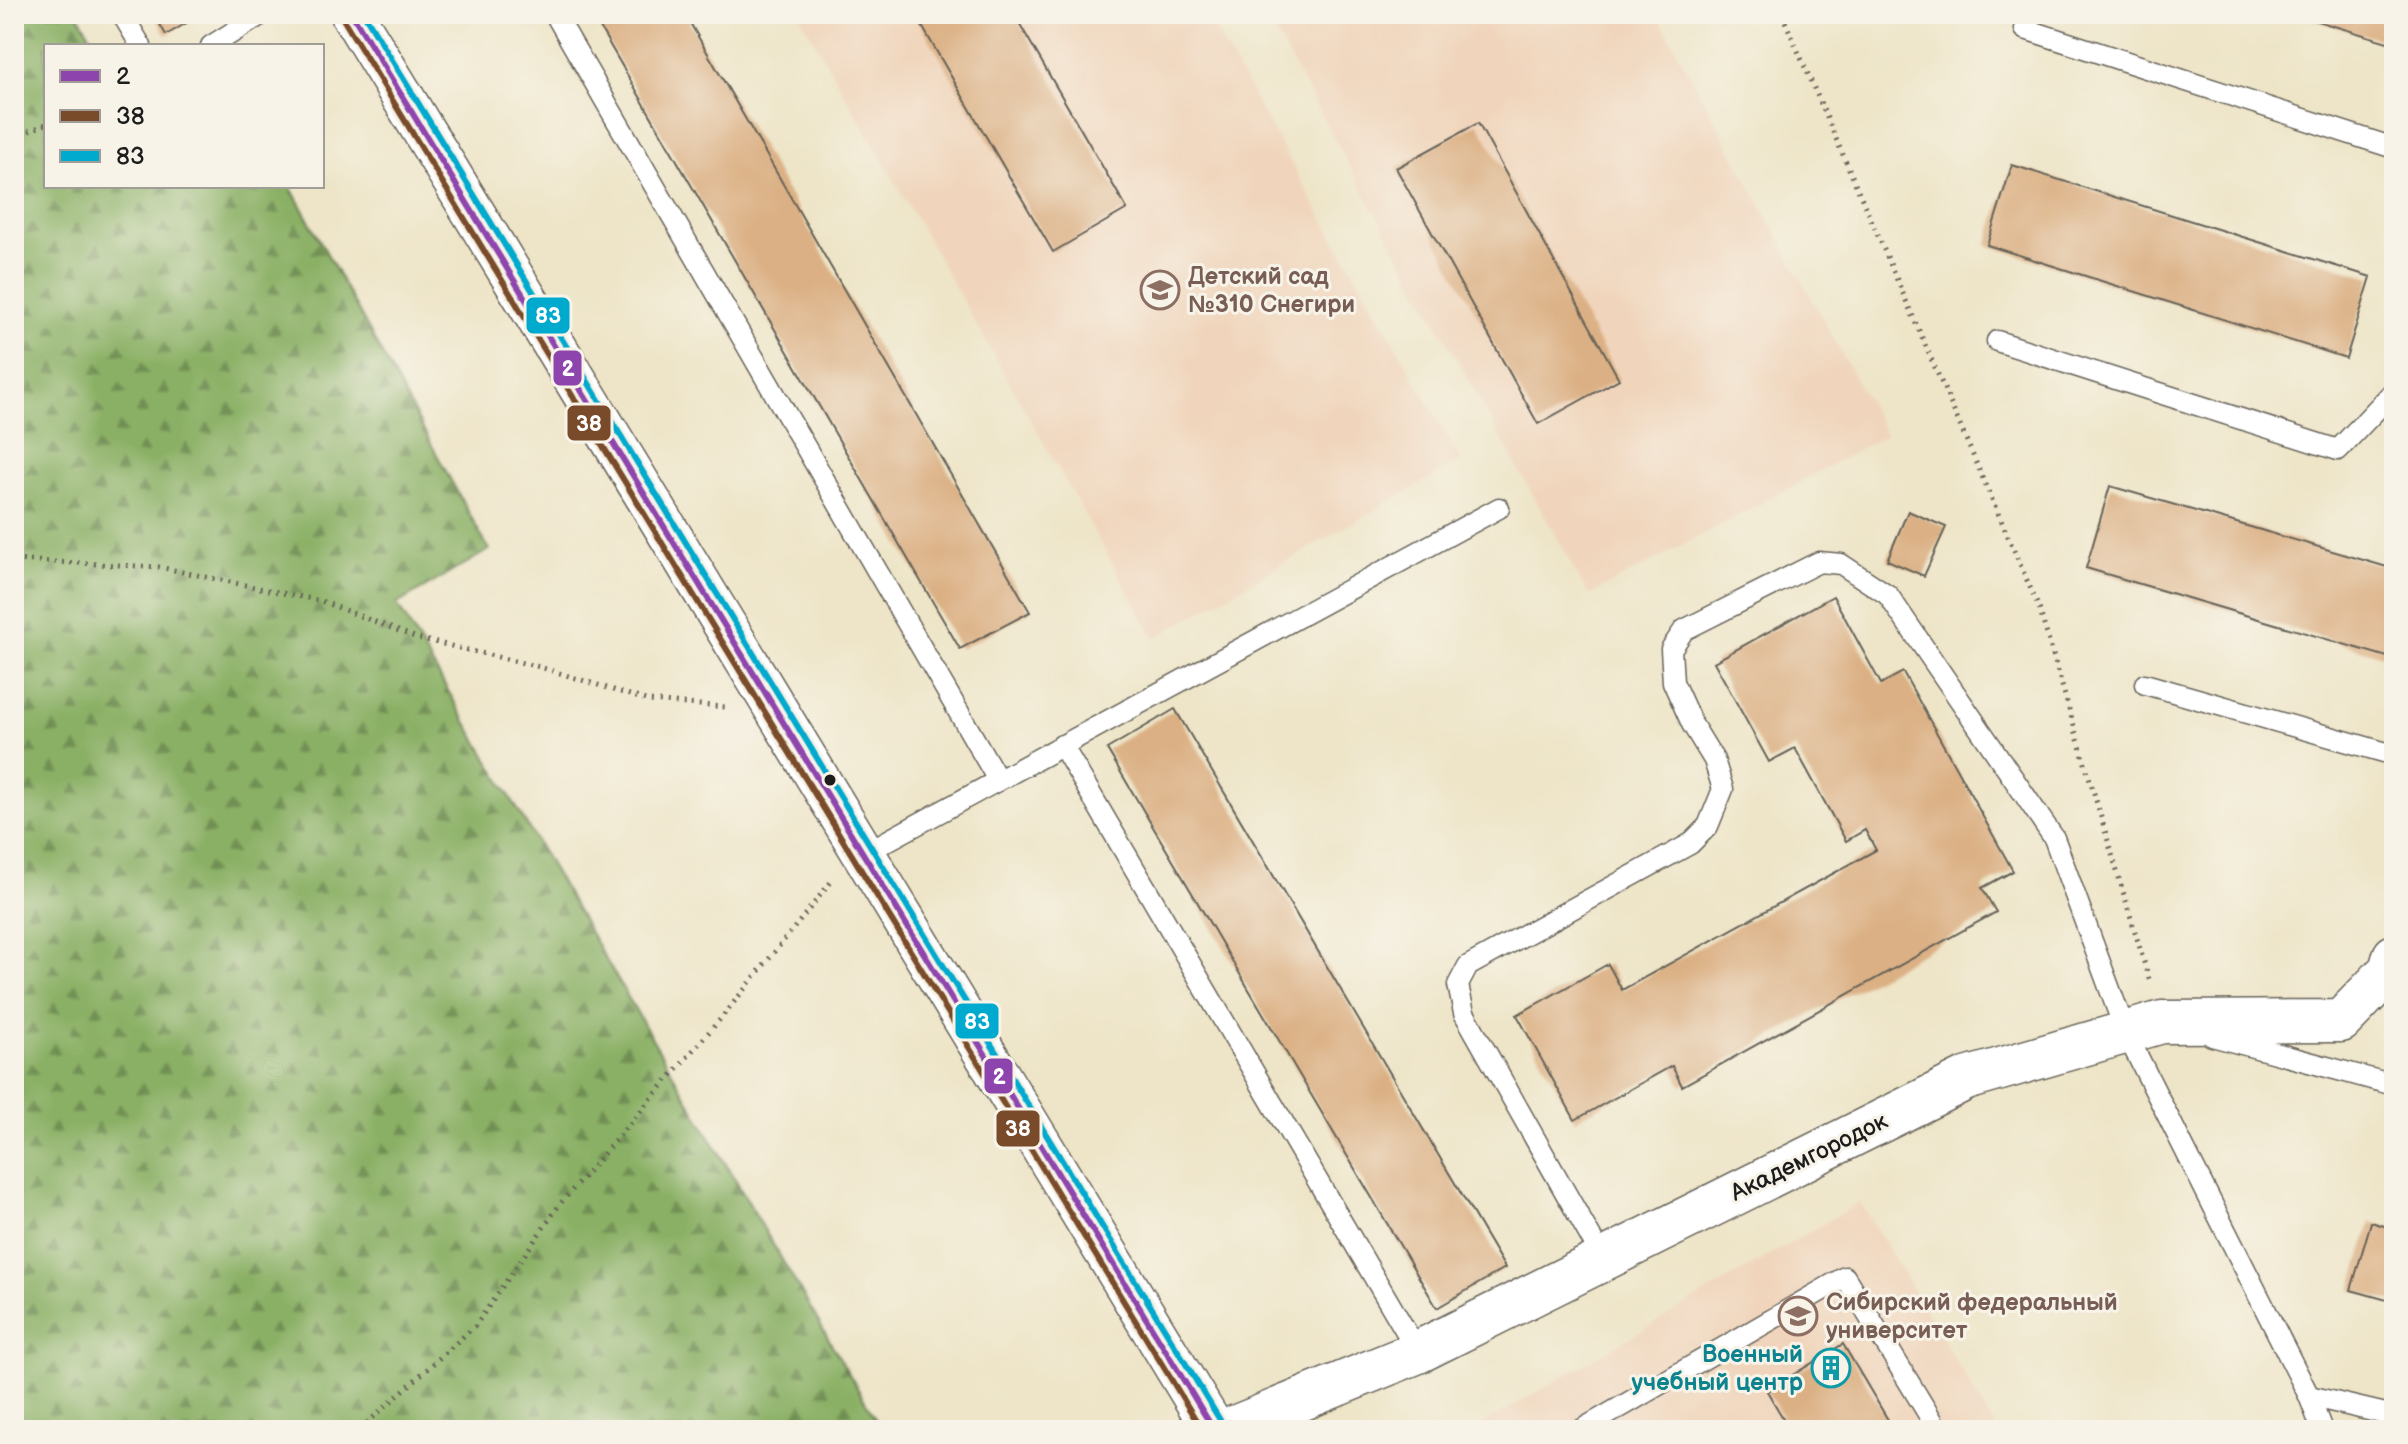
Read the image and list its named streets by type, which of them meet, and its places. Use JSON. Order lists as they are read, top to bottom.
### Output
{
  "streets": {
    "street": ["Академгородок"]
  },
  "places": {
    "school or university": ["Детский сад №310 Снегири", "Сибирский федеральный университет"],
    "building": ["Военный учебный центр"]
  },
  "lines": ["transit line 2", "transit line 83", "transit line 38"],
  "legend": ["2", "38", "83"]
}
